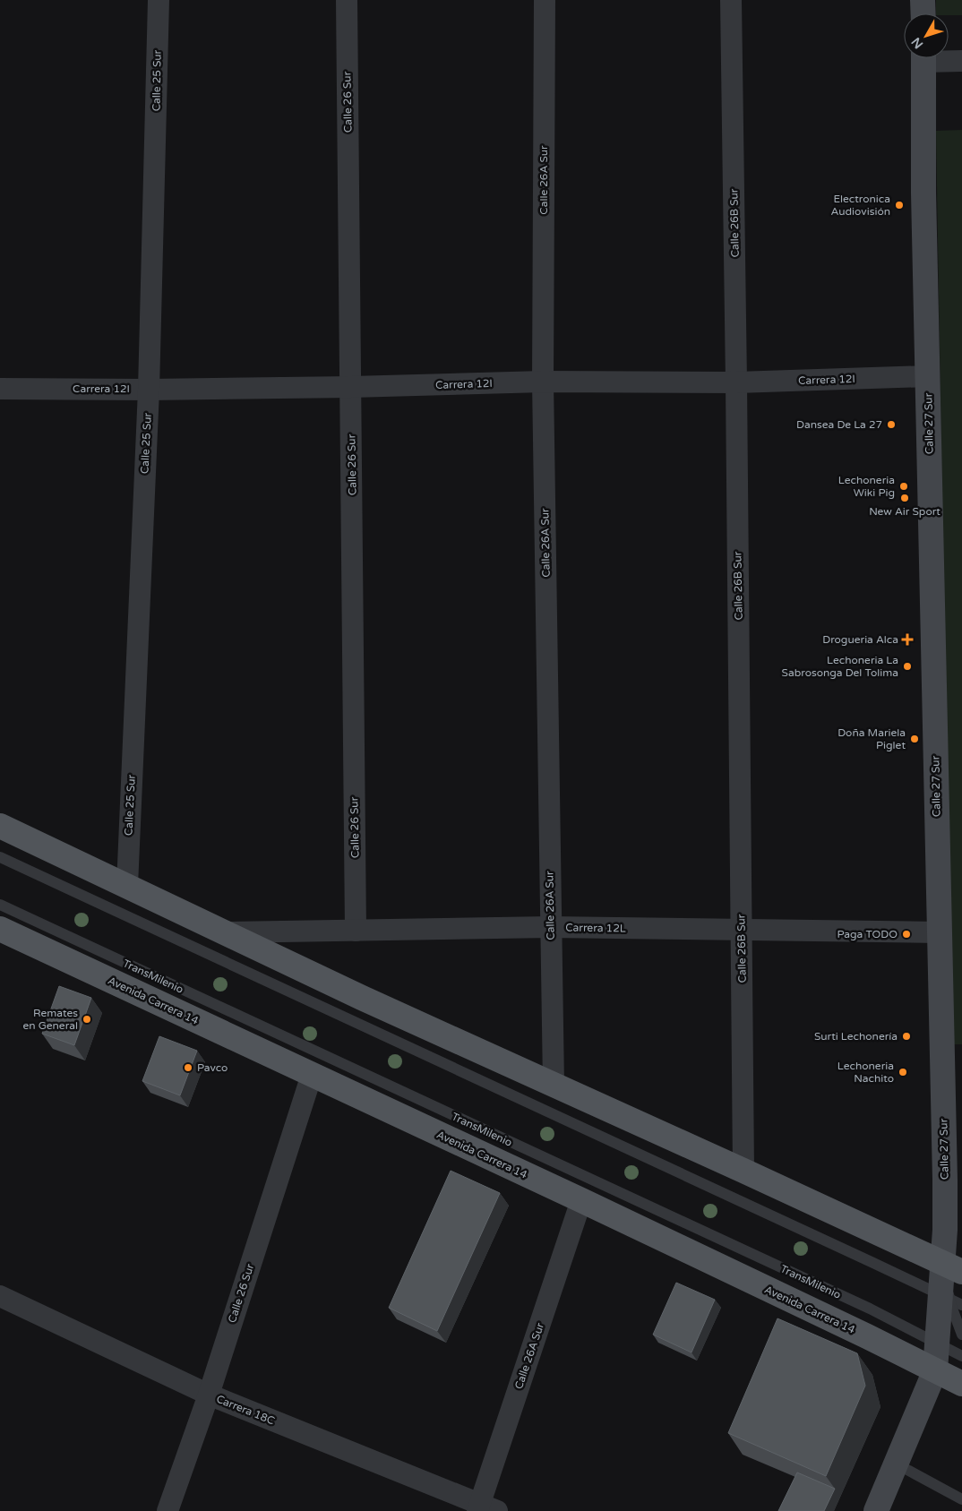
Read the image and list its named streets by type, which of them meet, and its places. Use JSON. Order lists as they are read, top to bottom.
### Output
{
  "streets": {
    "main road": ["Calle 27 Sur", "Avenida Carrera 14"],
    "street": [
      "Calle 25 Sur",
      "Calle 26 Sur",
      "Calle 26A Sur",
      "Calle 26B Sur",
      "Carrera 12I",
      "Carrera 12L",
      "Carrera 18C"
    ],
    "lane": ["TransMilenio"]
  },
  "crossings": [
    ["Calle 25 Sur", "Carrera 12I"],
    ["Calle 26 Sur", "Carrera 12I"],
    ["Calle 26 Sur", "Carrera 12L"],
    ["Calle 26 Sur", "Avenida Carrera 14"],
    ["Calle 26 Sur", "Carrera 18C"],
    ["Calle 26A Sur", "Carrera 12I"],
    ["Calle 26A Sur", "Carrera 12L"],
    ["Calle 26A Sur", "Avenida Carrera 14"],
    ["Calle 26A Sur", "Carrera 18C"],
    ["Calle 26B Sur", "Carrera 12I"],
    ["Calle 26B Sur", "Carrera 12L"],
    ["Carrera 12I", "Calle 27 Sur"],
    ["Calle 27 Sur", "Carrera 12L"],
    ["Calle 27 Sur", "TransMilenio"],
    ["Calle 27 Sur", "Avenida Carrera 14"]
  ],
  "places": {
    "other": [
      "Electronica Audiovisión",
      "Dansea De La 27",
      "Lechoneria Wiki Pig",
      "New Air Sport",
      "Lechoneria La Sabrosonga Del Tolima",
      "Doña Mariela Piglet",
      "Paga TODO",
      "Remates en General",
      "Surti Lechonería",
      "Pavco",
      "Lechoneria Nachito"
    ],
    "health": ["Drogueria Alca"]
  },
  "north": "bottom left"
}
